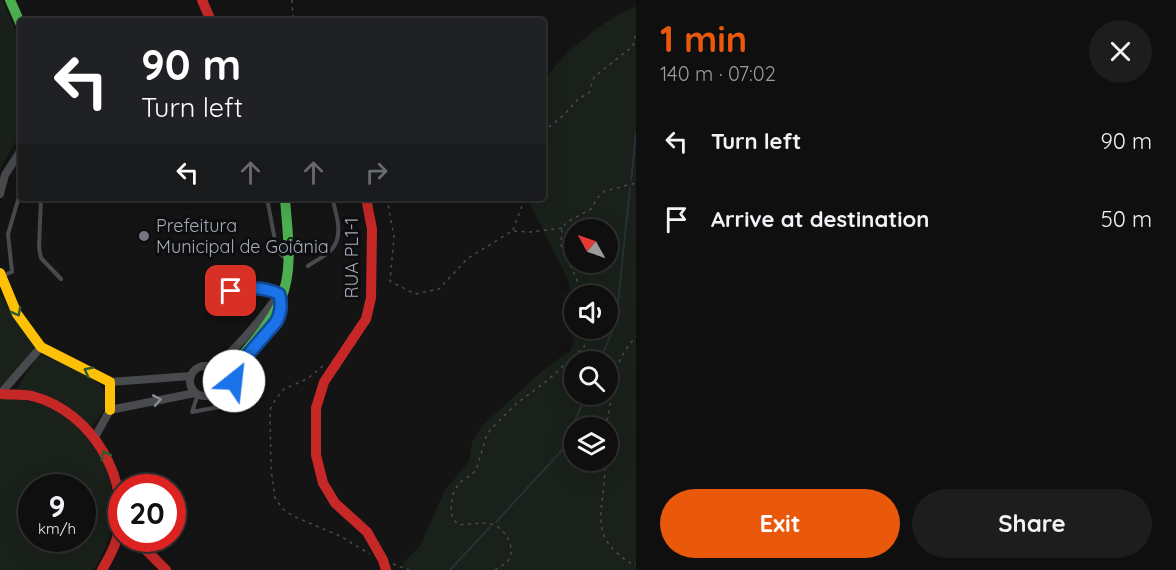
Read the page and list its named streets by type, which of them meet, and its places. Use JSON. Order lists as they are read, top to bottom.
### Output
{
  "streets": {
    "street": ["RUA PL1-1"]
  },
  "places": ["Prefeitura Municipal de Goiânia"],
  "north": "top left",
  "page": {
    "heading": ["1 min", "140 m · 07:02"],
    "turn": ["90 m", "Turn left"],
    "list": [
      {
        "name": "Turn left",
        "value": "90 m"
      },
      {
        "name": "Arrive at destination",
        "value": "50 m"
      }
    ],
    "speed": "9 km/h",
    "limit": "20",
    "buttons": ["Exit", "Share"]
  }
}
